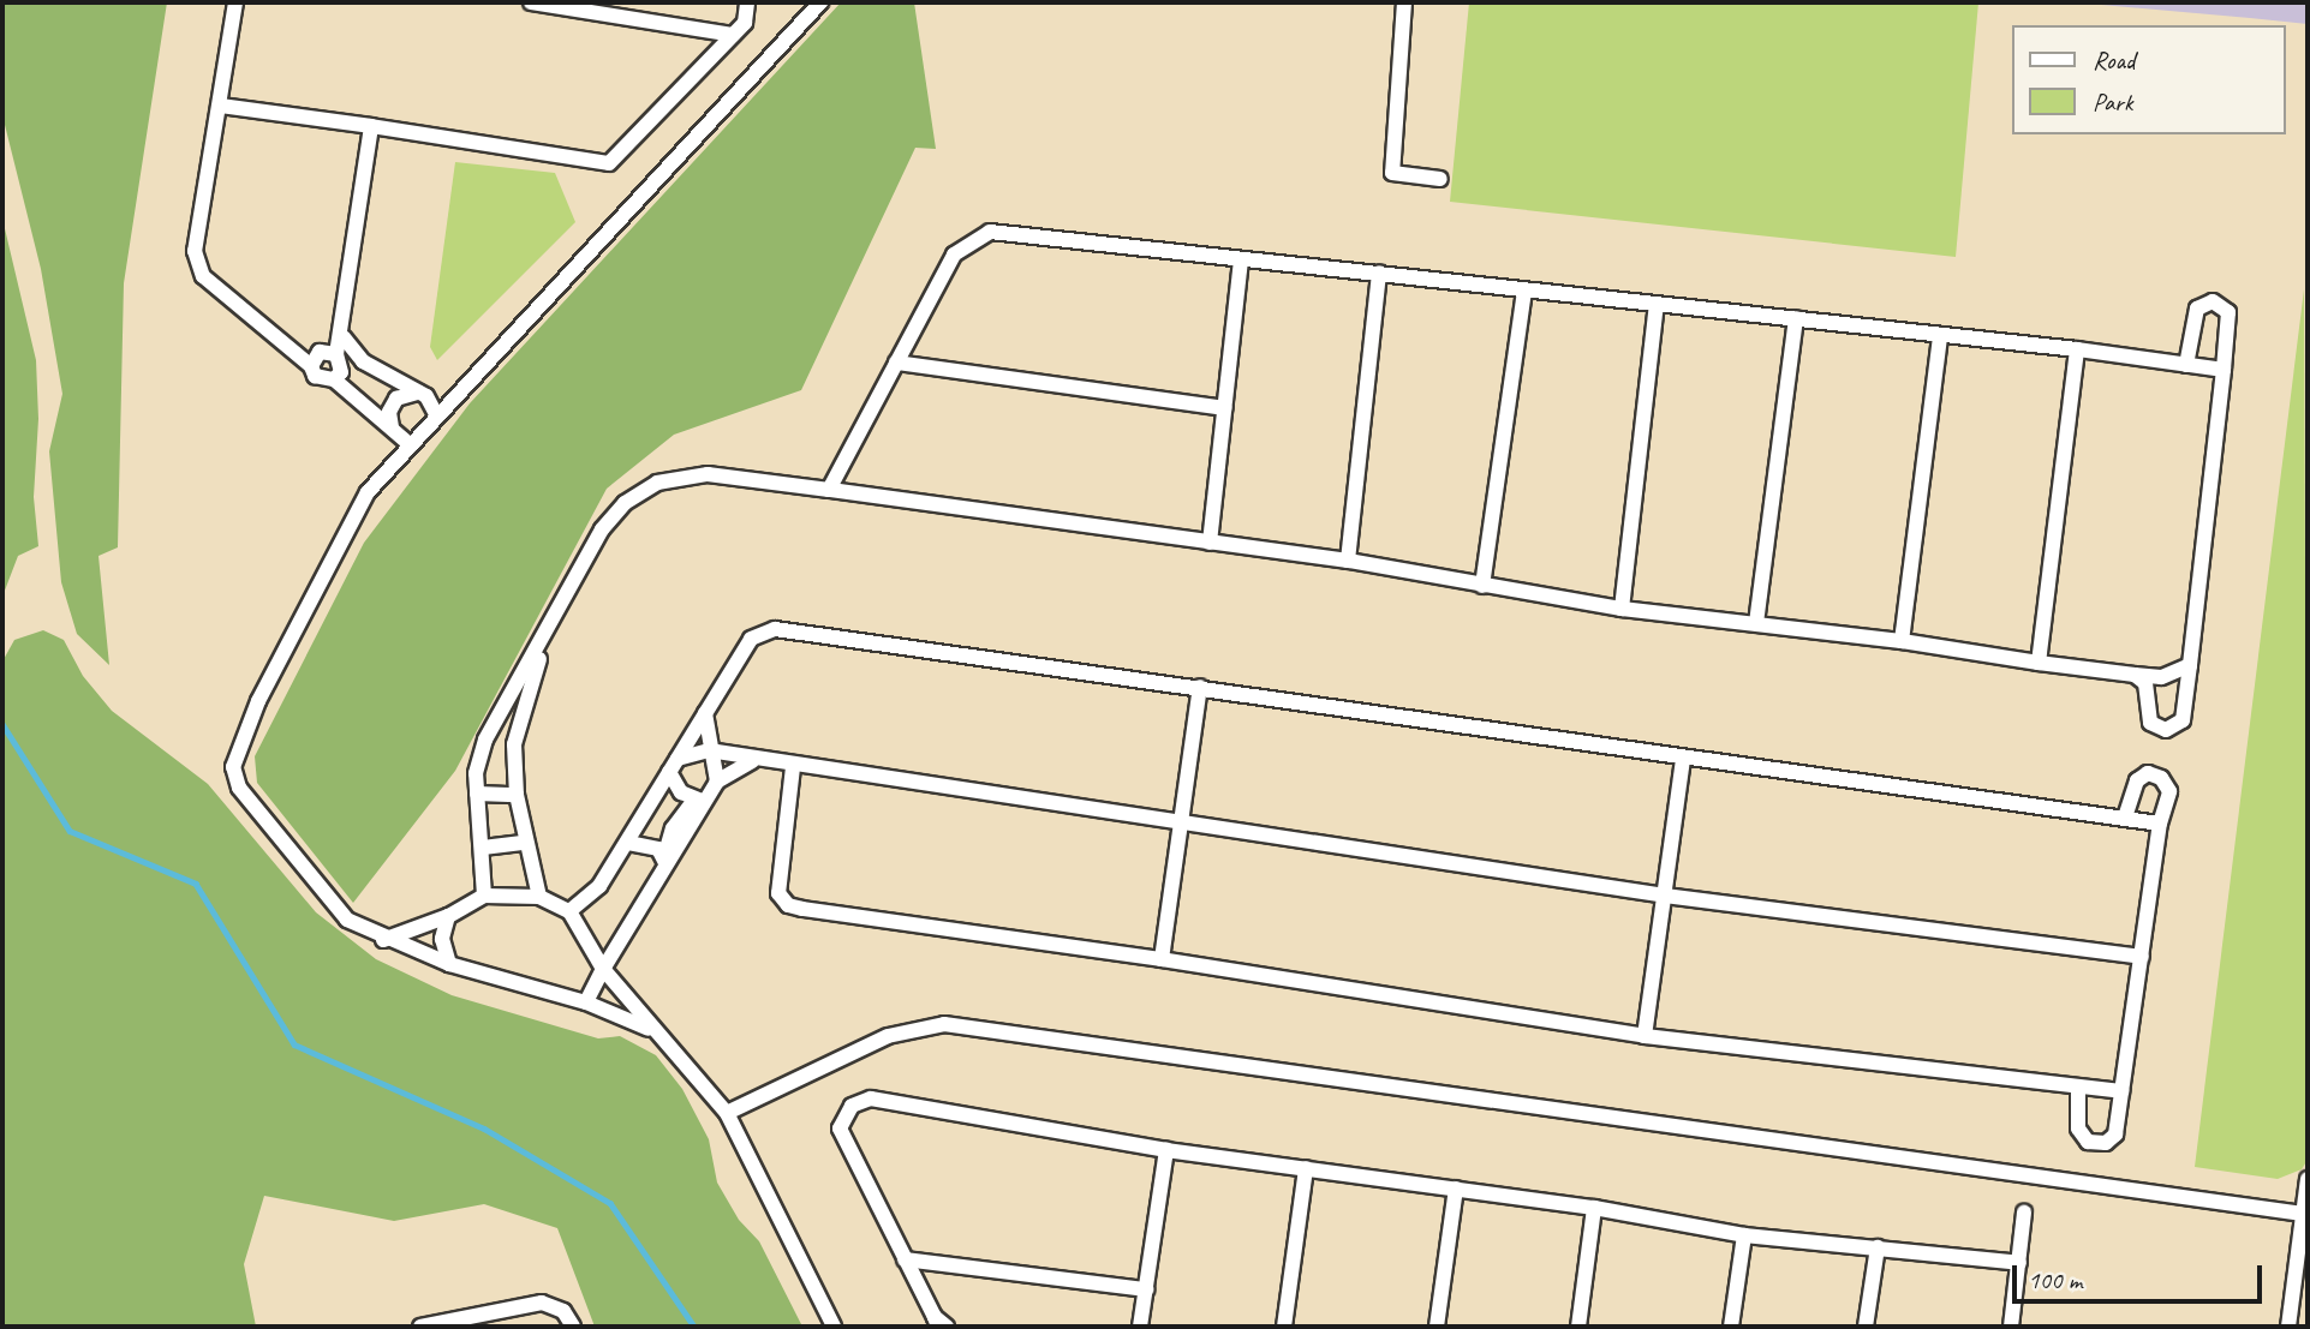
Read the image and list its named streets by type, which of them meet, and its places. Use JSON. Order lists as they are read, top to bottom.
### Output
{
  "legend": ["Road", "Park"],
  "scale_bar": "100 m"
}
